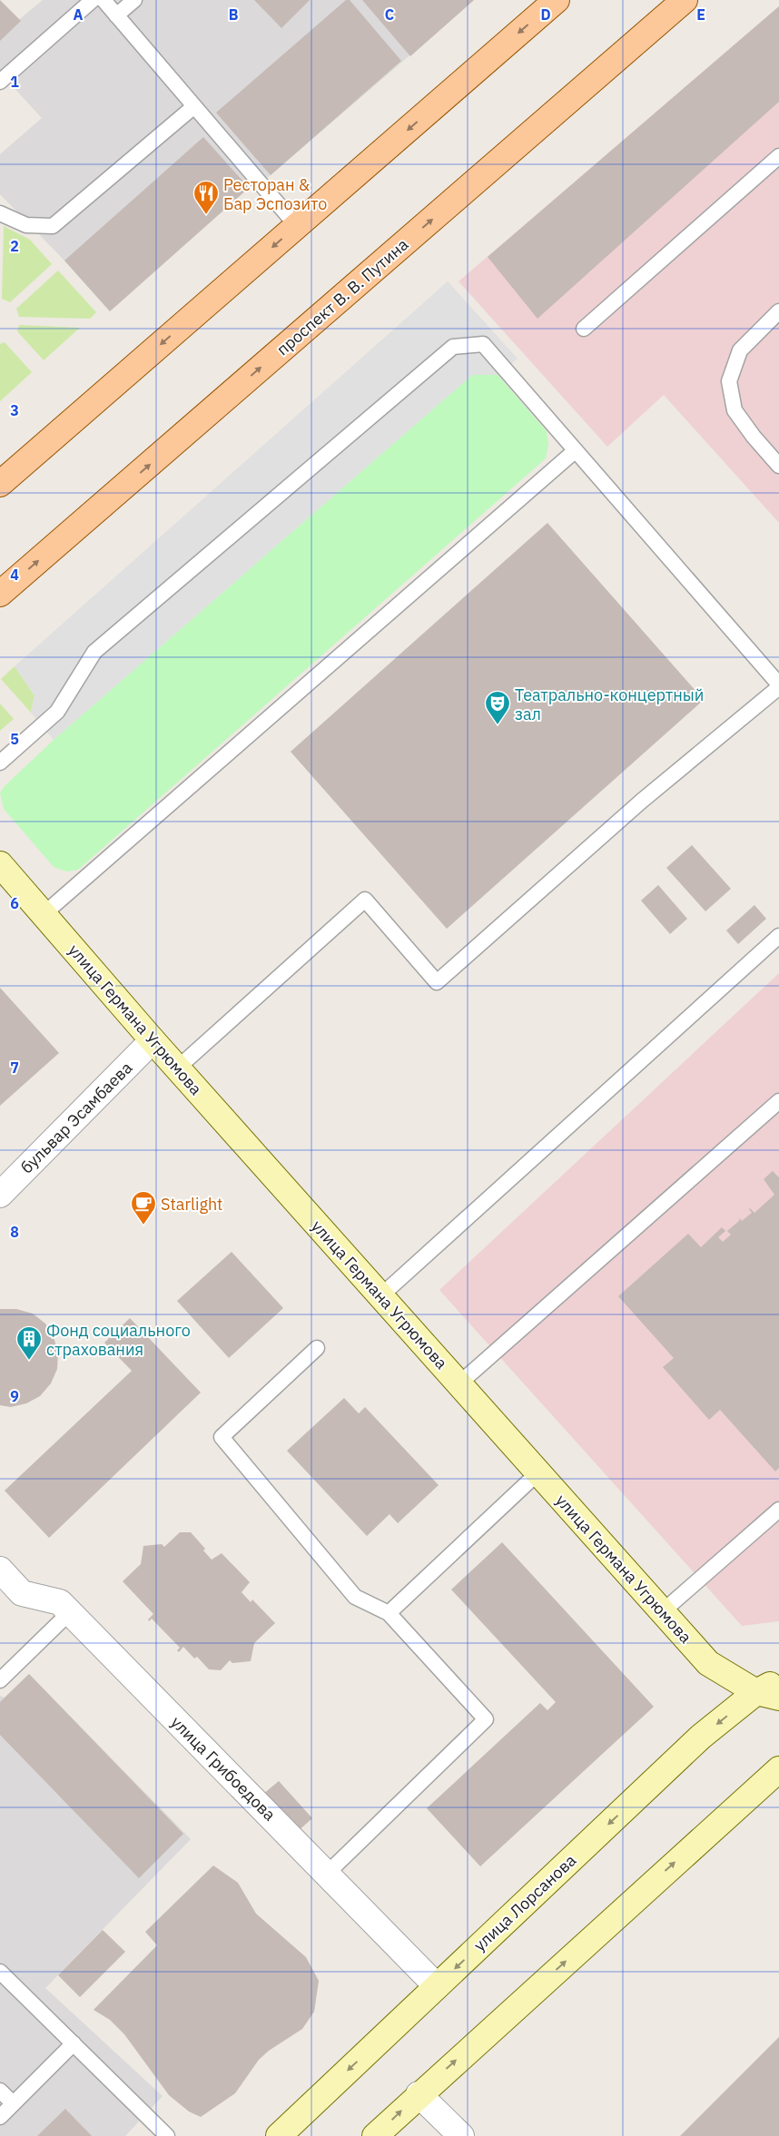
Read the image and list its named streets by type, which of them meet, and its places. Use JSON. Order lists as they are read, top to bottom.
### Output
{
  "streets": {
    "main road": ["проспект В. В. Путина", "улица Германа Угрюмова", "улица Лорсанова"],
    "street": ["бульвар Эсамбаева", "улица Грибоедова"]
  },
  "crossings": [
    ["улица Германа Угрюмова", "бульвар Эсамбаева"],
    ["улица Германа Угрюмова", "улица Лорсанова"],
    ["улица Грибоедова", "улица Лорсанова"]
  ],
  "places": {
    "restaurant": ["Ресторан & Бар Эспозито"],
    "theatre": ["Театрально-концертный зал"],
    "cafe": ["Starlight"],
    "building": ["Фонд социального страхования"]
  },
  "grid": {
    "columns": [
      "A",
      "B",
      "C",
      "D",
      "E"
    ],
    "rows": [
      "1",
      "2",
      "3",
      "4",
      "5",
      "6",
      "7",
      "8",
      "9"
    ]
  }
}
